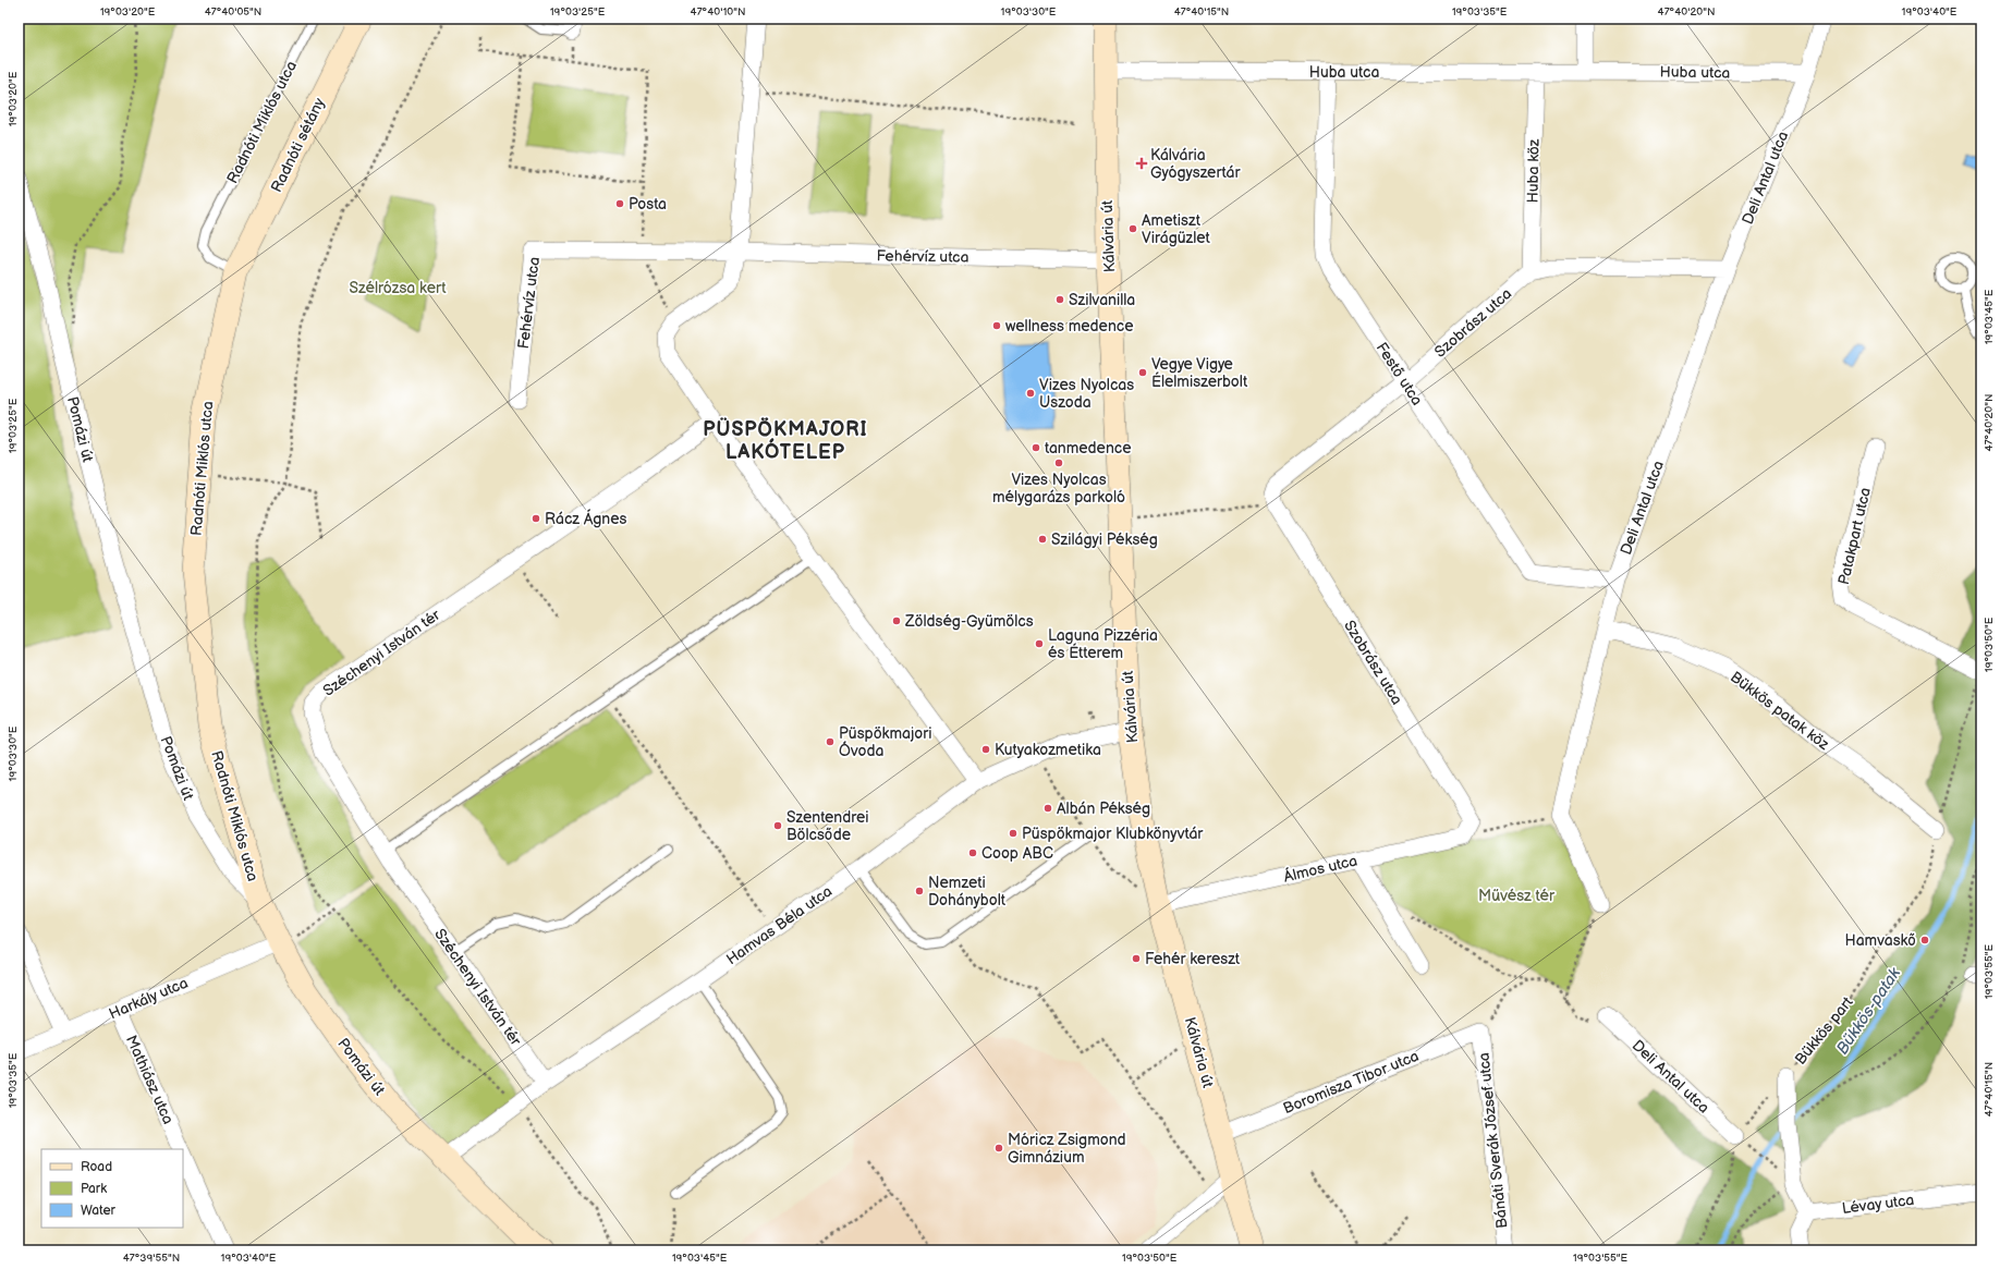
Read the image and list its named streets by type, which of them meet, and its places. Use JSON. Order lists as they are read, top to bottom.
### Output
{
  "streets": {
    "street": [
      "Huba utca",
      "Radnóti Miklós utca",
      "Radnóti sétány",
      "Huba köz",
      "Deli Antal utca",
      "Kálvária út",
      "Fehérvíz utca",
      "Szobrász utca",
      "Festő utca",
      "Pomázi út",
      "Patakpart utca",
      "Széchenyi István tér",
      "Bükkös patak köz",
      "Álmos utca",
      "Hamvas Béla utca",
      "Harkály utca",
      "Mathiász utca",
      "Boromisza Tibor utca",
      "Bánáti Sverák József utca",
      "Lévay utca"
    ],
    "path": ["Bükkös part"]
  },
  "crossings": [
    ["Huba utca", "Huba köz"],
    ["Huba utca", "Deli Antal utca"],
    ["Huba utca", "Kálvária út"],
    ["Huba utca", "Festő utca"],
    ["Radnóti Miklós utca", "Radnóti sétány"],
    ["Radnóti Miklós utca", "Pomázi út"],
    ["Huba köz", "Szobrász utca"],
    ["Deli Antal utca", "Szobrász utca"],
    ["Deli Antal utca", "Festő utca"],
    ["Deli Antal utca", "Bükkös patak köz"],
    ["Deli Antal utca", "Bükkös part"],
    ["Kálvária út", "Fehérvíz utca"],
    ["Kálvária út", "Álmos utca"],
    ["Kálvária út", "Hamvas Béla utca"],
    ["Kálvária út", "Boromisza Tibor utca"],
    ["Szobrász utca", "Festő utca"],
    ["Szobrász utca", "Álmos utca"],
    ["Pomázi út", "Hamvas Béla utca"],
    ["Pomázi út", "Harkály utca"],
    ["Széchenyi István tér", "Hamvas Béla utca"],
    ["Bükkös patak köz", "Bükkös part"],
    ["Harkály utca", "Mathiász utca"],
    ["Boromisza Tibor utca", "Bánáti Sverák József utca"]
  ],
  "districts": ["PÜSPÖKMAJORI LAKÓTELEP"],
  "water": ["Bükkös-patak"],
  "parks": ["Szélrózsa kert", "Művész tér"],
  "places": {
    "health": ["Kálvária Gyógyszertár"],
    "other": [
      "Posta",
      "Ametiszt Virágüzlet",
      "Szilvanilla",
      "wellness medence",
      "Vegye Vigye Élelmiszerbolt",
      "Vizes Nyolcas Uszoda",
      "tanmedence",
      "Vizes Nyolcas mélygarázs parkoló",
      "Rácz Ágnes",
      "Szilágyi Pékség",
      "Zöldség-Gyümölcs",
      "Laguna Pizzéria és Étterem",
      "Püspökmajori Óvoda",
      "Kutyakozmetika",
      "Albán Pékség",
      "Szentendrei Bölcsőde",
      "Püspökmajor Klubkönyvtár",
      "Coop ABC",
      "Nemzeti Dohánybolt",
      "Hamvaskő",
      "Fehér kereszt",
      "Móricz Zsigmond Gimnázium"
    ]
  },
  "legend": ["Road", "Park", "Water"],
  "coordinates": [
    "19°03'20\"E",
    "47°40'05\"N",
    "19°03'25\"E",
    "47°40'10\"N",
    "19°03'30\"E",
    "47°40'15\"N",
    "19°03'35\"E",
    "47°40'20\"N",
    "19°03'40\"E",
    "19°03'45\"E",
    "19°03'50\"E",
    "19°03'55\"E",
    "47°39'55\"N"
  ]
}
